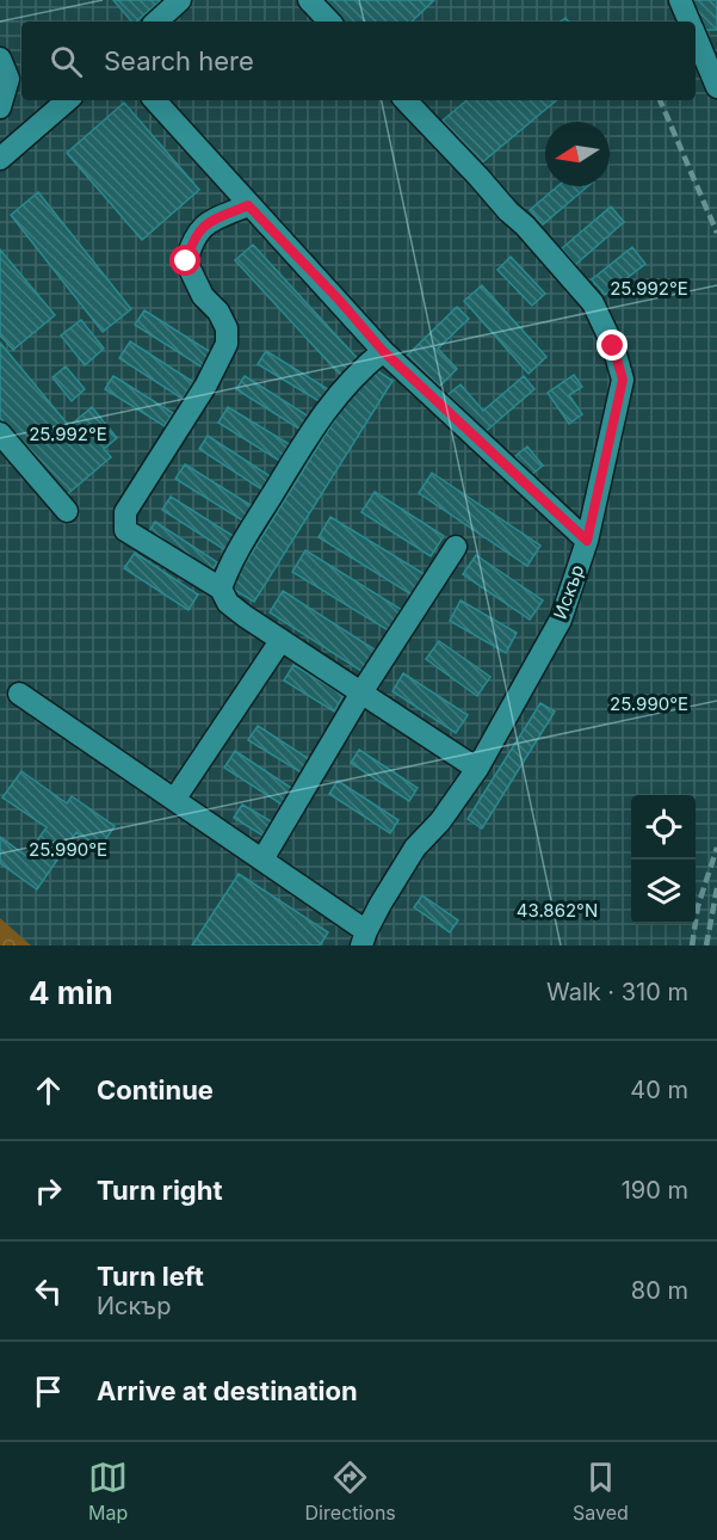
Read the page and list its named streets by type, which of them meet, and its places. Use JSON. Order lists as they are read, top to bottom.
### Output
{
  "streets": {
    "street": ["Искър"]
  },
  "north": "left",
  "page": {
    "search": "Search here",
    "heading": ["4 min", "Walk · 310 m"],
    "list": [
      ["Continue", "40 m"],
      ["Turn right", "190 m"],
      ["Turn left", "Искър", "80 m"],
      "Arrive at destination"
    ],
    "nav": ["Map", "Directions", "Saved"]
  },
  "coordinates": ["25.992°E", "25.990°E", "43.862°N"]
}
